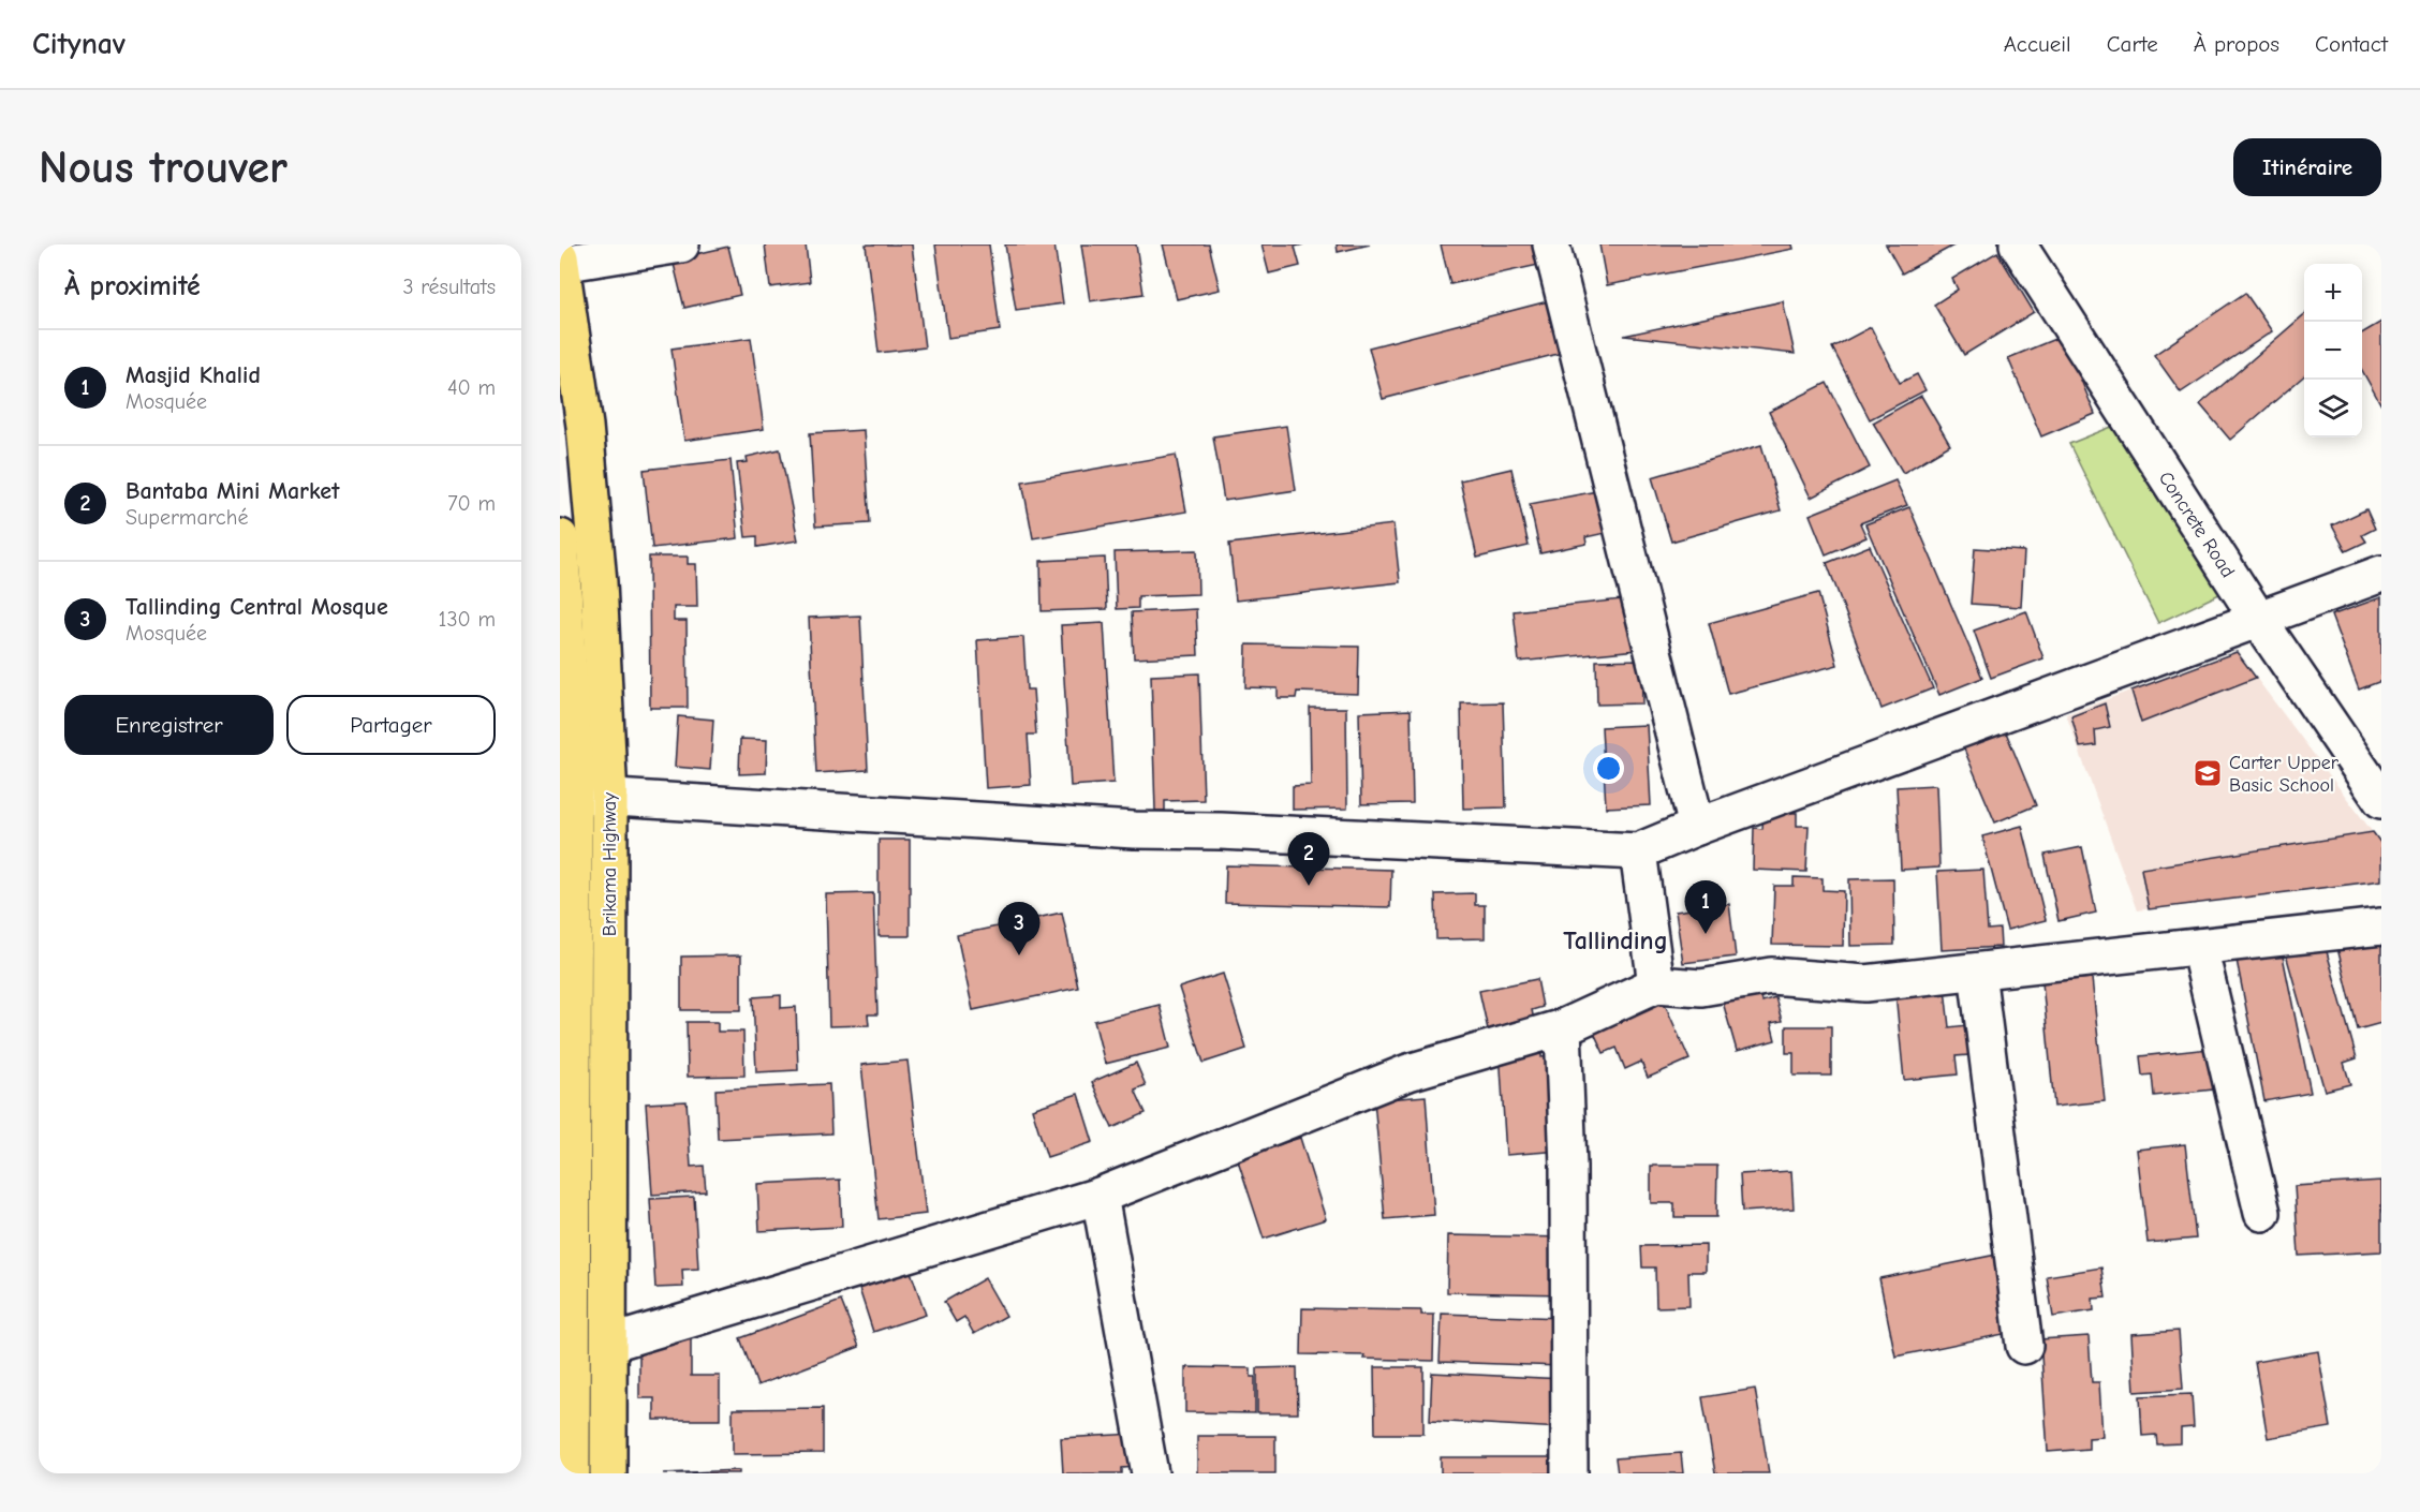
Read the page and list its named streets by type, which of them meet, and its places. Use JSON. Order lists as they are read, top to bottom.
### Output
{
  "streets": {
    "highway": ["Brikama Highway"],
    "street": ["Concrete Road"]
  },
  "districts": ["Tallinding"],
  "places": {
    "school or university": ["Carter Upper Basic School"]
  },
  "page": {
    "header": "Citynav",
    "nav": [
      "Accueil",
      "Carte",
      "À propos",
      "Contact"
    ],
    "buttons": [
      "Itinéraire",
      ["Enregistrer", "Partager"]
    ],
    "title": "Nous trouver",
    "heading": ["À proximité", "3 résultats"],
    "map_buttons": ["+", "−"],
    "list": [
      {
        "mark": "1",
        "name": "Masjid Khalid",
        "note": "Mosquée",
        "value": "40 m"
      },
      {
        "mark": "2",
        "name": "Bantaba Mini Market",
        "note": "Supermarché",
        "value": "70 m"
      },
      {
        "mark": "3",
        "name": "Tallinding Central Mosque",
        "note": "Mosquée",
        "value": "130 m"
      }
    ],
    "pins": ["2", "1", "3"]
  }
}
